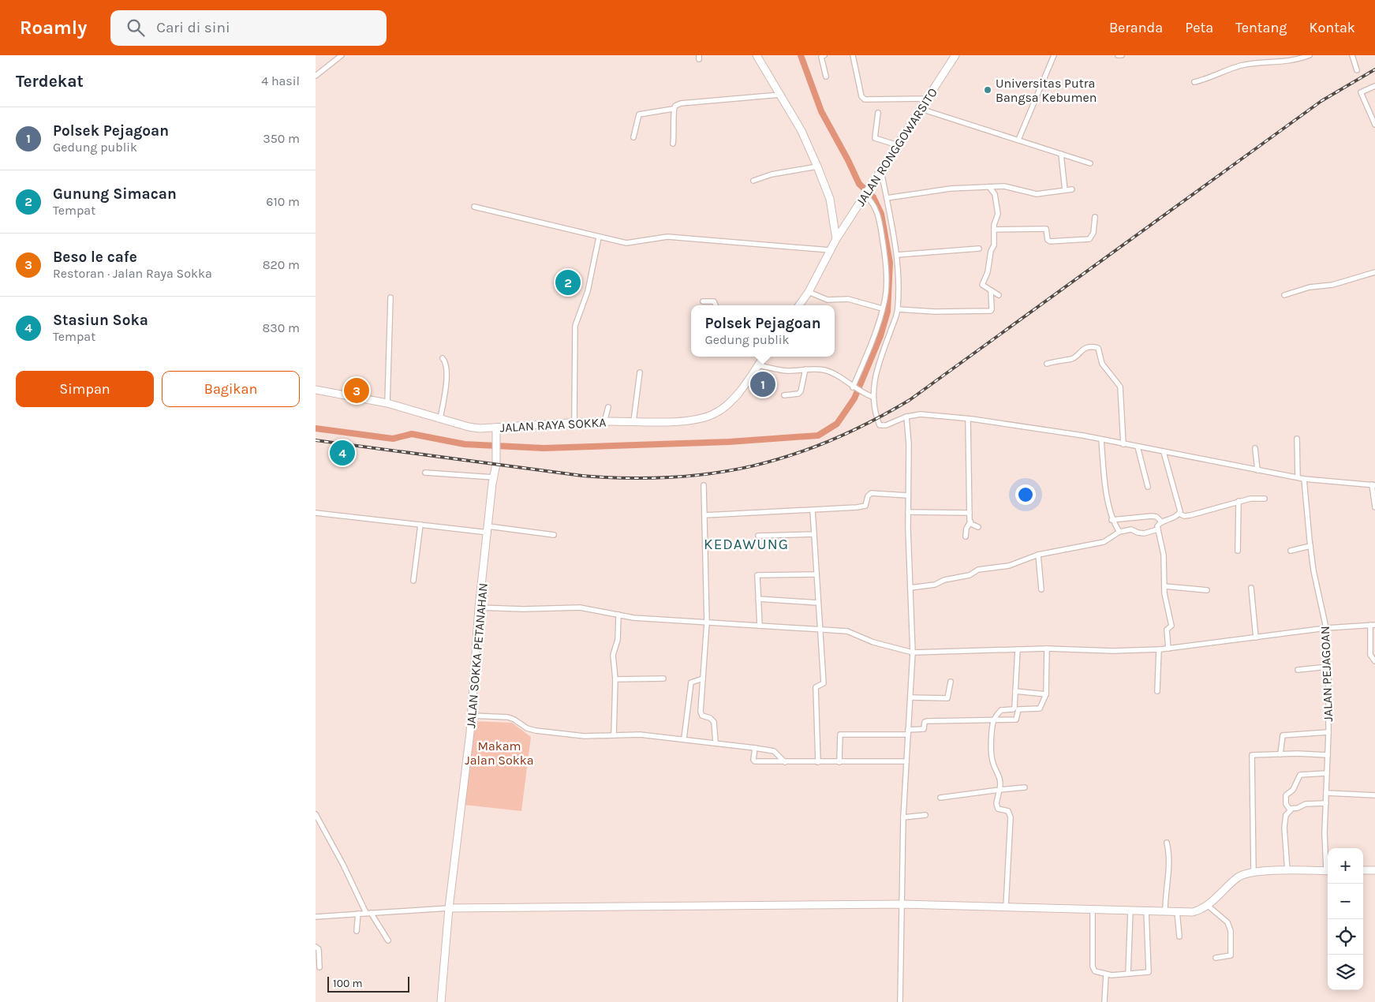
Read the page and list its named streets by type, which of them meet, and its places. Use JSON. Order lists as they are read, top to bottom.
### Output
{
  "streets": {
    "street": [
      "JALAN RONGGOWARSITO",
      "JALAN RAYA SOKKA",
      "JALAN SOKKA PETANAHAN",
      "JALAN PEJAGOAN"
    ]
  },
  "crossings": [
    ["JALAN RAYA SOKKA", "JALAN SOKKA PETANAHAN"]
  ],
  "districts": ["KEDAWUNG"],
  "parks": ["Makam Jalan Sokka"],
  "places": ["Universitas Putra Bangsa Kebumen"],
  "scale_bar": "100 m",
  "page": {
    "header": "Roamly",
    "search": "Cari di sini",
    "nav": [
      "Beranda",
      "Peta",
      "Tentang",
      "Kontak"
    ],
    "heading": ["Terdekat", "4 hasil"],
    "list": [
      {
        "mark": "1",
        "name": "Polsek Pejagoan",
        "note": "Gedung publik",
        "value": "350 m"
      },
      {
        "mark": "2",
        "name": "Gunung Simacan",
        "note": "Tempat",
        "value": "610 m"
      },
      {
        "mark": "3",
        "name": "Beso le cafe",
        "note": "Restoran · Jalan Raya Sokka",
        "value": "820 m"
      },
      {
        "mark": "4",
        "name": "Stasiun Soka",
        "note": "Tempat",
        "value": "830 m"
      }
    ],
    "pins": [
      "2",
      "1",
      "3",
      "4"
    ],
    "popup": ["Polsek Pejagoan", "Gedung publik"],
    "buttons": ["Simpan", "Bagikan"],
    "map_buttons": ["+", "−"],
    "scale": "100 m"
  }
}
